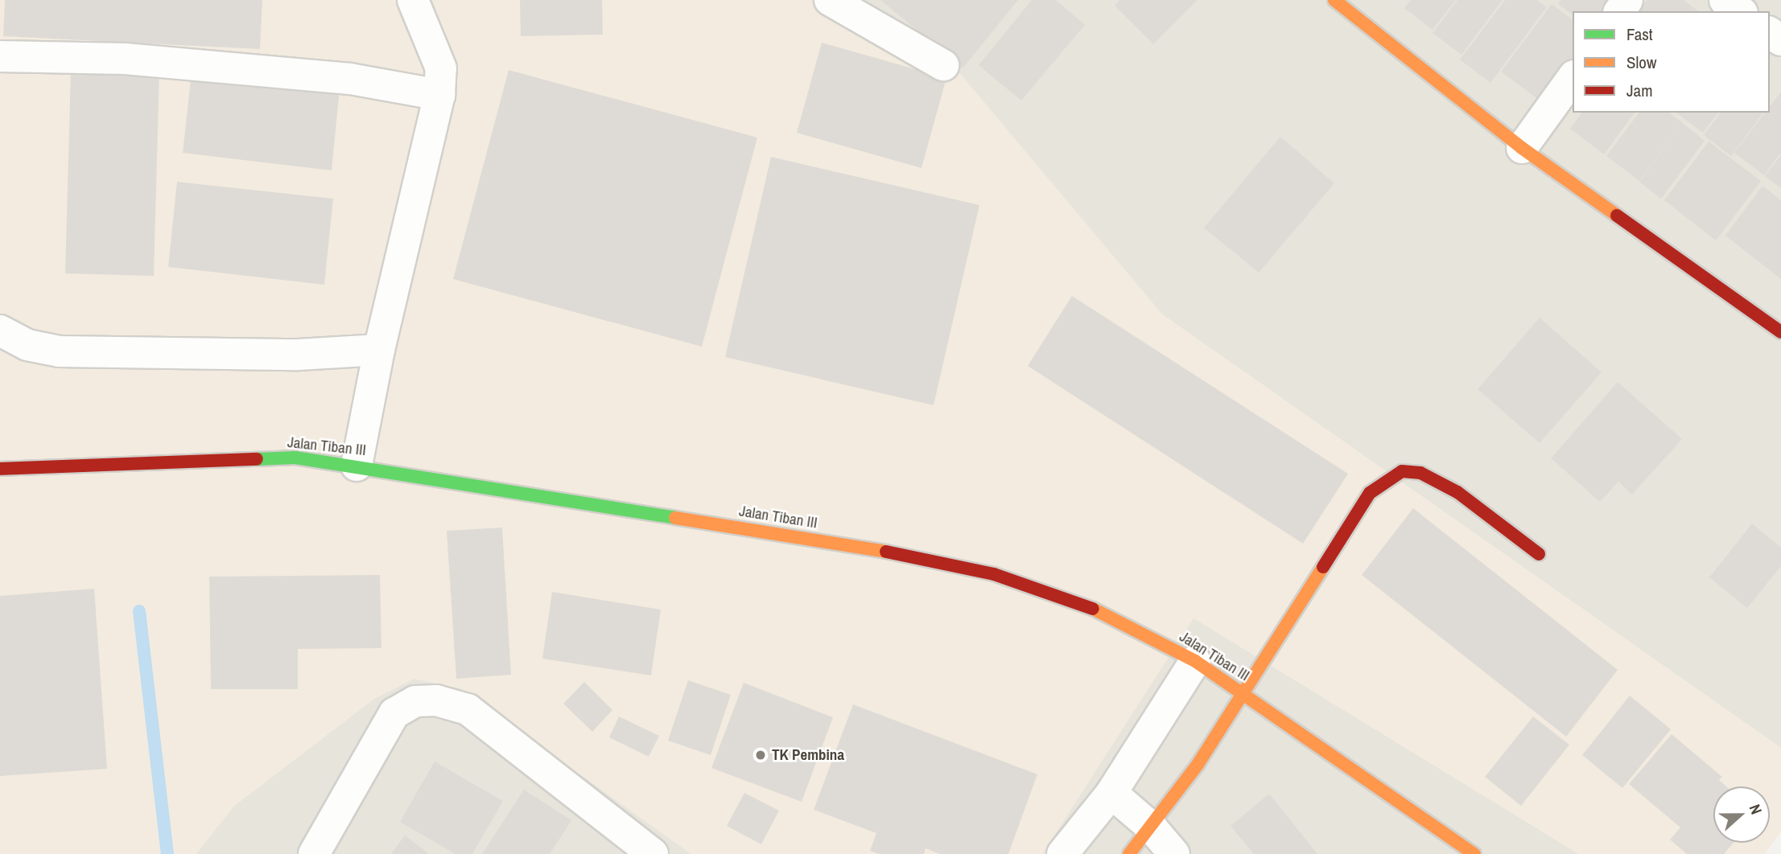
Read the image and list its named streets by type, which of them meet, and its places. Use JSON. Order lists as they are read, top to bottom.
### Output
{
  "streets": {
    "street": ["Jalan Tiban III"]
  },
  "places": ["TK Pembina"],
  "legend": ["Fast", "Slow", "Jam"],
  "north": "right"
}
